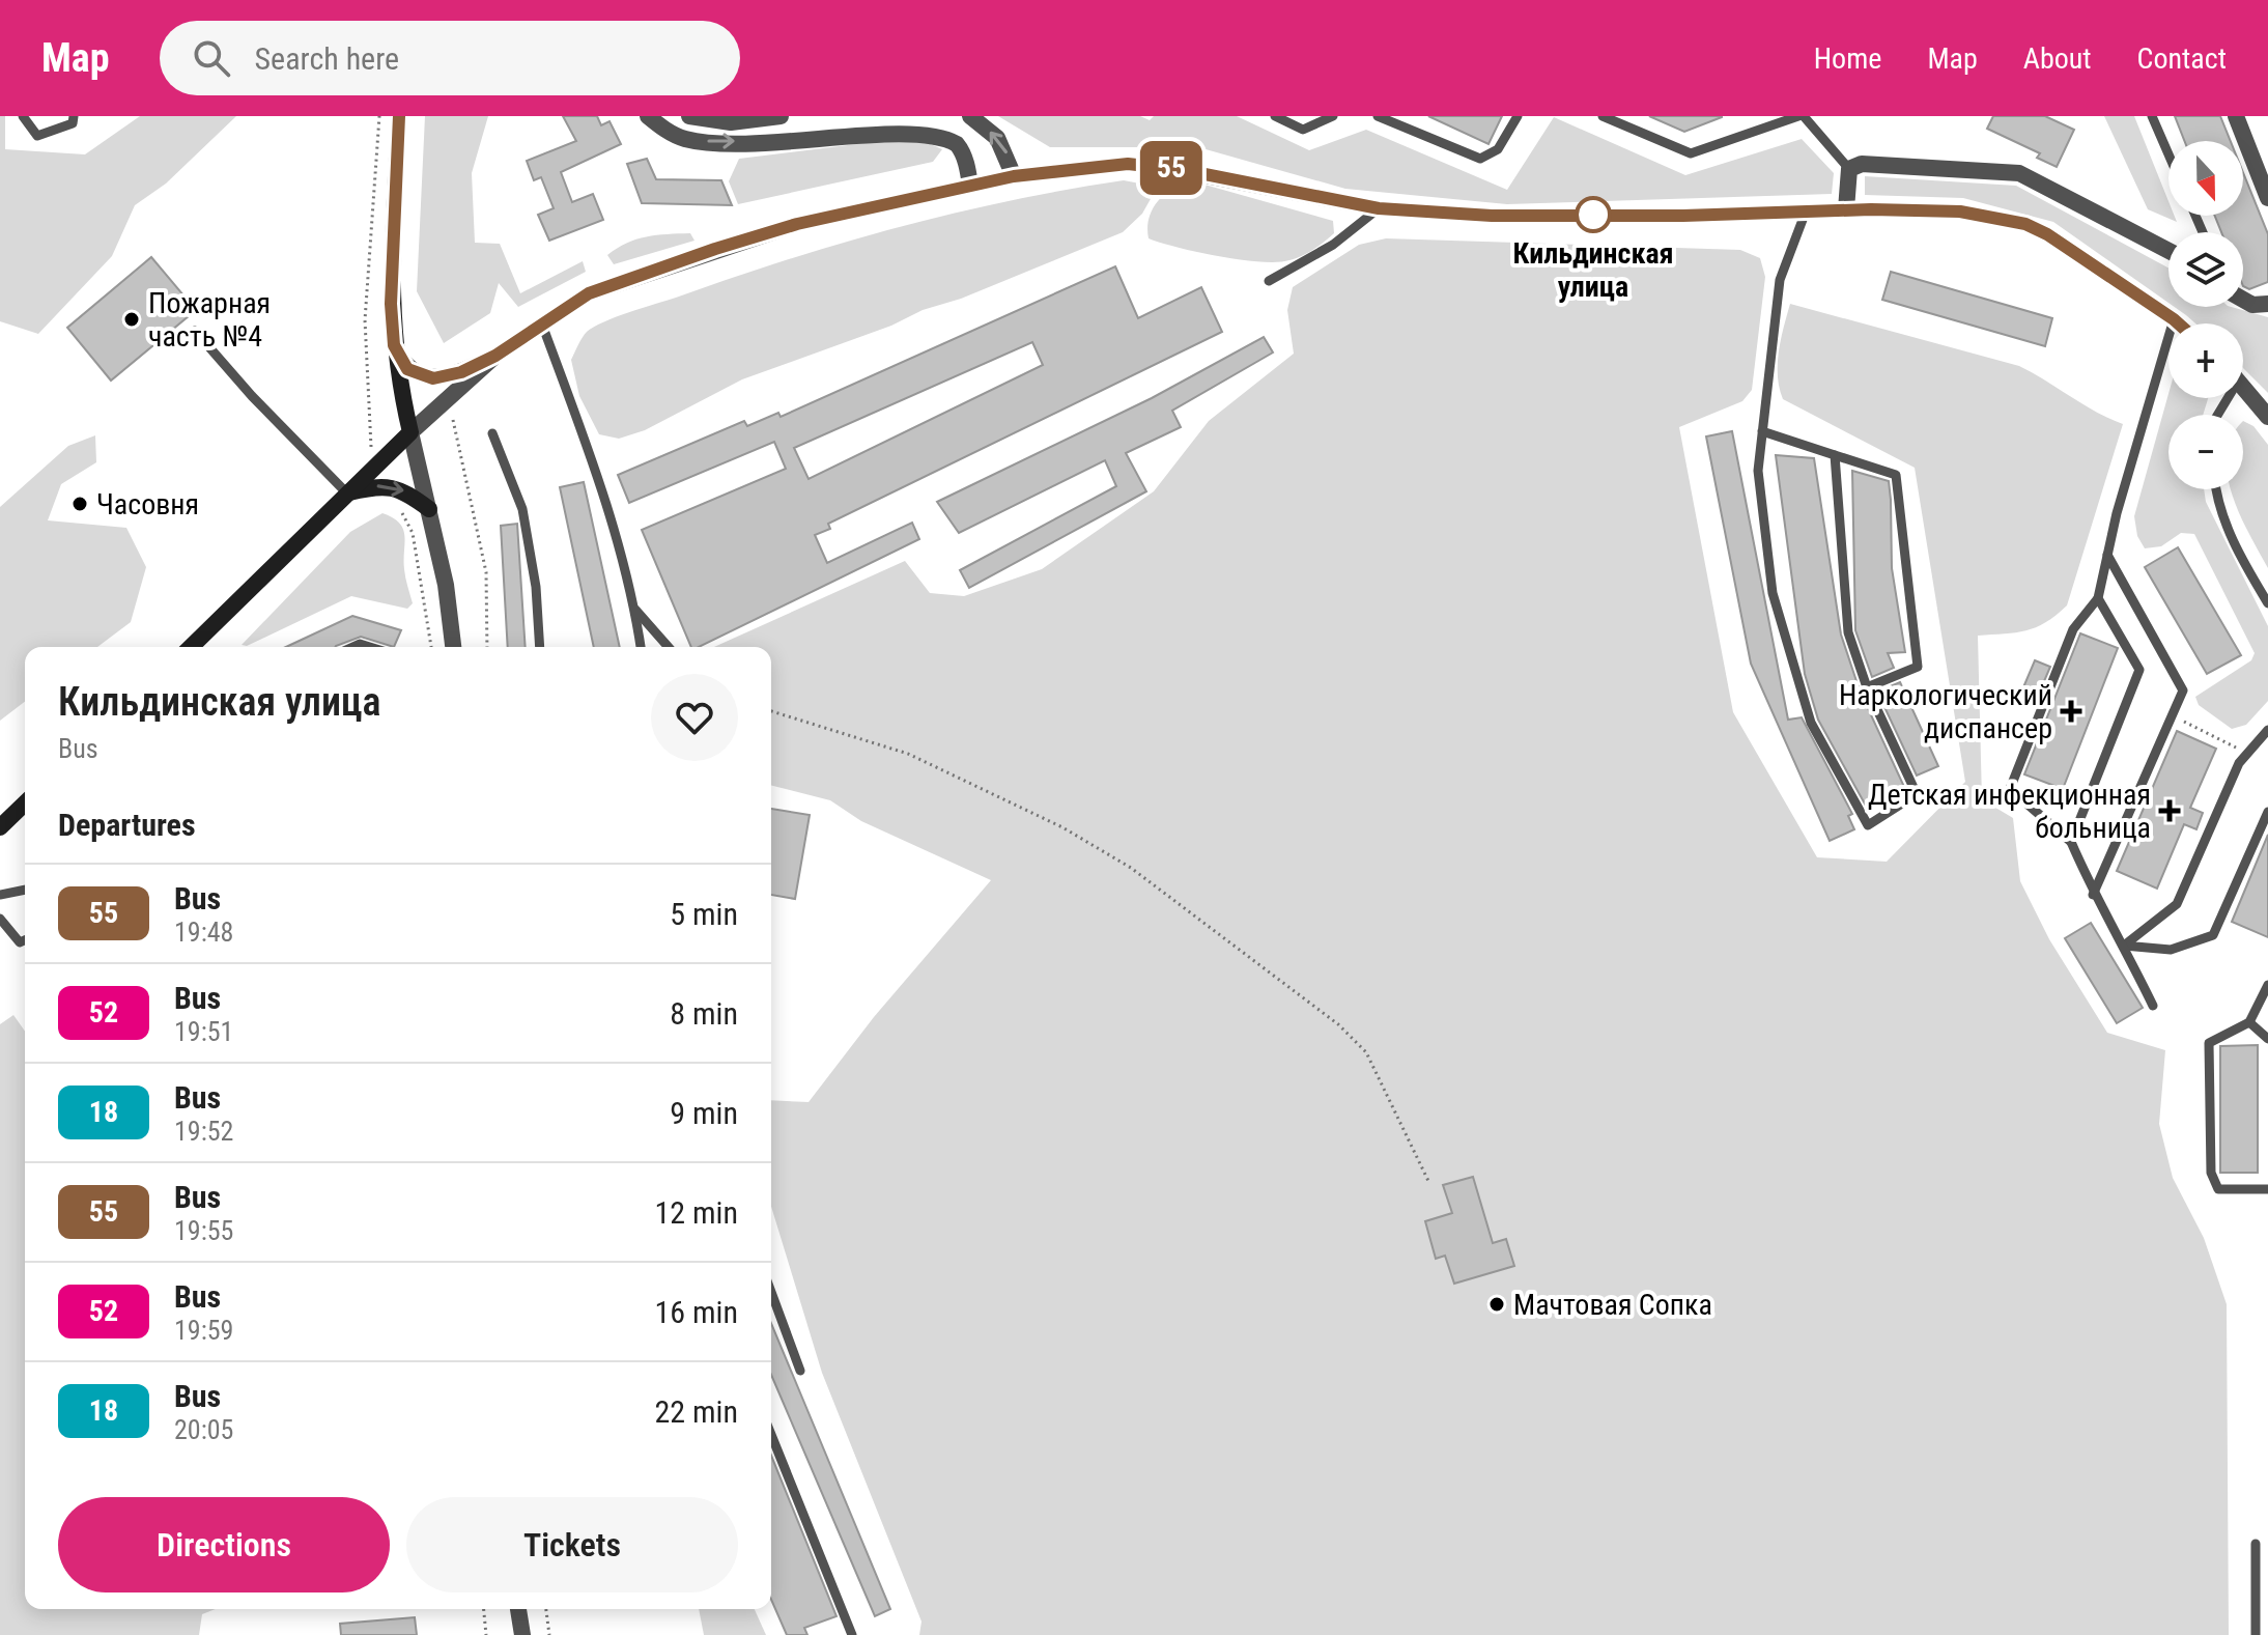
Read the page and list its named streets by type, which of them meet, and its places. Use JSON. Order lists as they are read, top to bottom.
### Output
{
  "places": {
    "other": [
      "Кильдинская улица",
      "Пожарная часть №4",
      "Часовня",
      "Мачтовая Сопка"
    ],
    "health": ["Наркологический диспансер", "Детская инфекционная больница"]
  },
  "lines": ["bus line 55"],
  "north": "bottom",
  "page": {
    "header": "Map",
    "search": "Search here",
    "nav": [
      "Home",
      "Map",
      "About",
      "Contact"
    ],
    "on_map": "55",
    "map_buttons": ["+", "−"],
    "heading": [
      ["Кильдинская улица", "Bus"],
      "Departures"
    ],
    "list": [
      {
        "mark": "55",
        "name": "Bus",
        "note": "19:48",
        "value": "5 min"
      },
      {
        "mark": "52",
        "name": "Bus",
        "note": "19:51",
        "value": "8 min"
      },
      {
        "mark": "18",
        "name": "Bus",
        "note": "19:52",
        "value": "9 min"
      },
      {
        "mark": "55",
        "name": "Bus",
        "note": "19:55",
        "value": "12 min"
      },
      {
        "mark": "52",
        "name": "Bus",
        "note": "19:59",
        "value": "16 min"
      },
      {
        "mark": "18",
        "name": "Bus",
        "note": "20:05",
        "value": "22 min"
      }
    ],
    "buttons": ["Directions", "Tickets"]
  }
}
